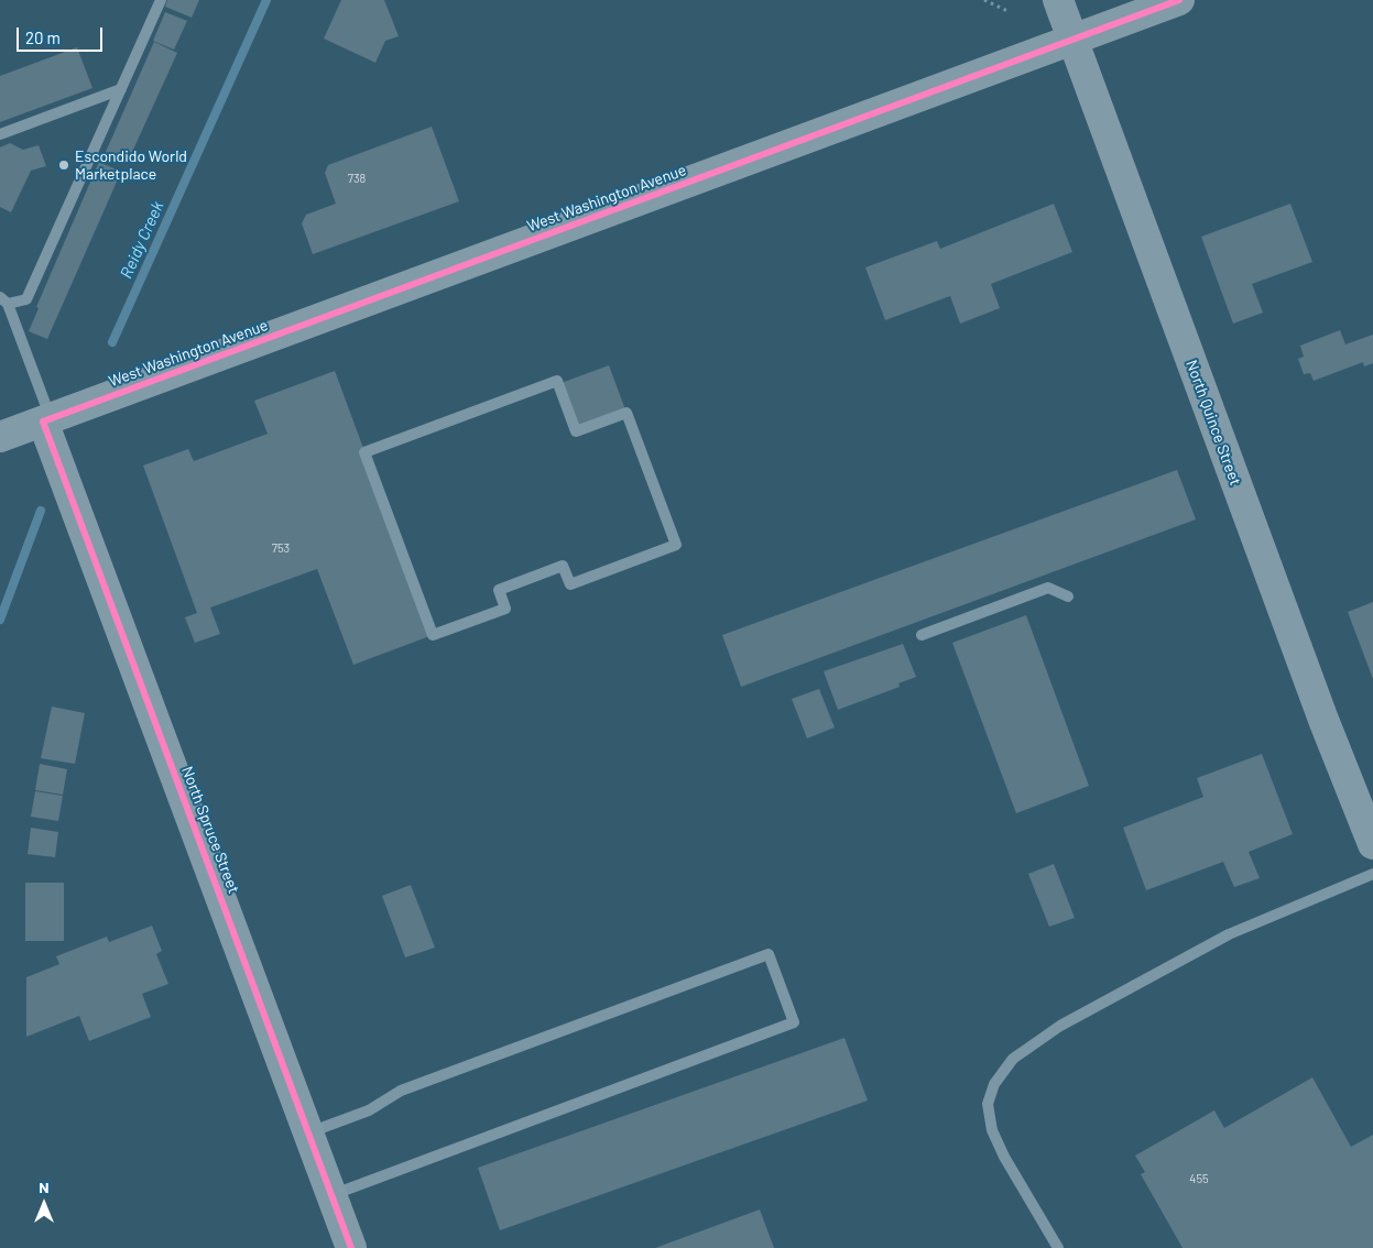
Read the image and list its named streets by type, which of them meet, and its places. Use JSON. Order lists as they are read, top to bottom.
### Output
{
  "streets": {
    "main road": ["West Washington Avenue", "North Quince Street", "North Spruce Street"]
  },
  "crossings": [
    ["West Washington Avenue", "North Quince Street"],
    ["West Washington Avenue", "North Spruce Street"]
  ],
  "water": ["Reidy Creek"],
  "places": ["Escondido World Marketplace"],
  "house_numbers": ["738", "753", "455"],
  "scale_bar": "20 m",
  "north": "top"
}
